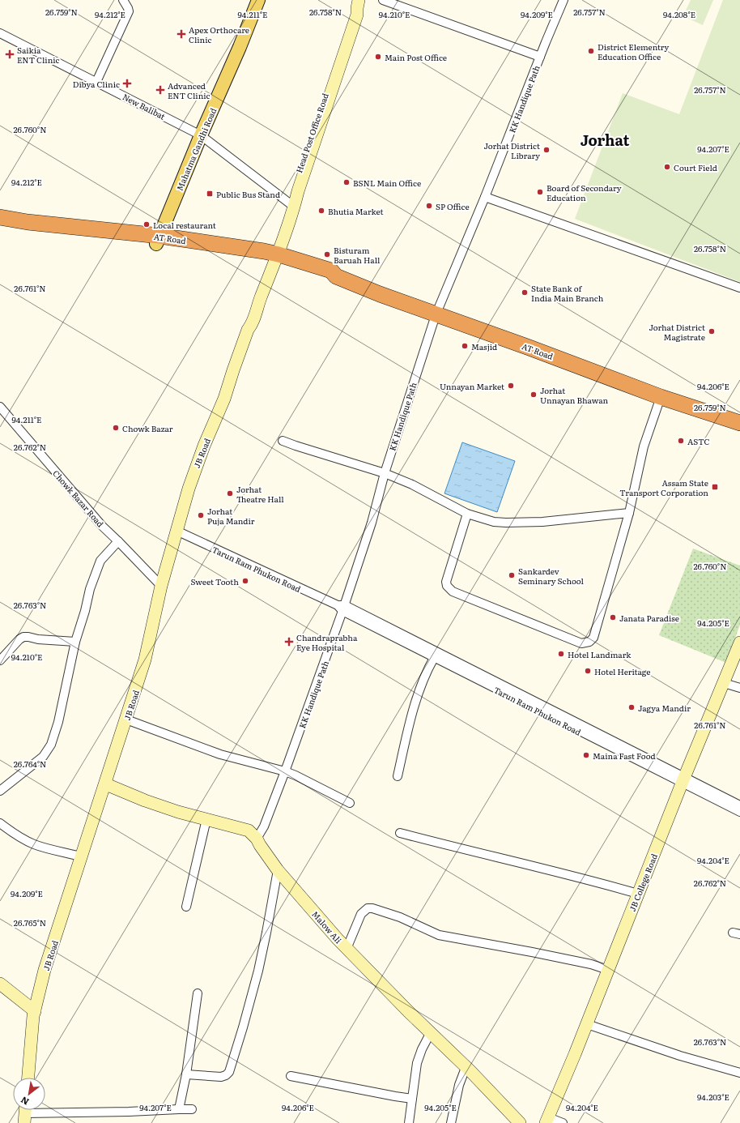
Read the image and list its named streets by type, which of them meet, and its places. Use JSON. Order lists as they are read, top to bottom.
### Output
{
  "streets": {
    "highway": ["AT Road"],
    "main road": ["Mahatma Gandhi Road"],
    "street": [
      "KK Handique Path",
      "New Balibat",
      "Head Post Office Road",
      "JB Road",
      "Chowk Bazar Road",
      "Tarun Ram Phukon Road",
      "JB College Road",
      "Malow Ali"
    ]
  },
  "crossings": [
    ["KK Handique Path", "AT Road"],
    ["KK Handique Path", "Tarun Ram Phukon Road"],
    ["KK Handique Path", "Malow Ali"],
    ["New Balibat", "Head Post Office Road"],
    ["New Balibat", "Mahatma Gandhi Road"],
    ["Head Post Office Road", "AT Road"],
    ["Head Post Office Road", "JB Road"],
    ["Mahatma Gandhi Road", "AT Road"],
    ["AT Road", "JB Road"],
    ["JB Road", "Chowk Bazar Road"],
    ["JB Road", "Tarun Ram Phukon Road"],
    ["JB Road", "Malow Ali"],
    ["Tarun Ram Phukon Road", "JB College Road"]
  ],
  "districts": ["Jorhat"],
  "places": {
    "health": [
      "Apex Orthocare Clinic",
      "Saikia ENT Clinic",
      "Dibya Clinic",
      "Advanced ENT Clinic",
      "Chandraprabha Eye Hospital"
    ],
    "other": [
      "District Elementry Education Office",
      "Main Post Office",
      "Jorhat District Library",
      "Court Field",
      "BSNL Main Office",
      "Board of Secondary Education",
      "SP Office",
      "Bhutia Market",
      "Local restaurant",
      "Bisturam Baruah Hall",
      "State Bank of India Main Branch",
      "Jorhat District Magistrate",
      "Masjid",
      "Unnayan Market",
      "Jorhat Unnayan Bhawan",
      "Chowk Bazar",
      "ASTC",
      "Jorhat Theatre Hall",
      "Jorhat Puja Mandir",
      "Sankardev Seminary School",
      "Sweet Tooth",
      "Janata Paradise",
      "Hotel Landmark",
      "Hotel Heritage",
      "Jagya Mandir",
      "Maina Fast Food"
    ],
    "transit": ["Public Bus Stand", "Assam State Transport Corporation"]
  },
  "north": "bottom left",
  "coordinates": [
    "26.757°N",
    "26.759°N",
    "26.758°N",
    "94.208°E",
    "94.212°E",
    "94.211°E",
    "94.210°E",
    "94.209°E",
    "26.760°N",
    "94.207°E",
    "26.761°N",
    "94.206°E",
    "26.762°N",
    "26.763°N",
    "94.205°E",
    "26.764°N",
    "94.204°E",
    "26.765°N",
    "94.203°E"
  ]
}
